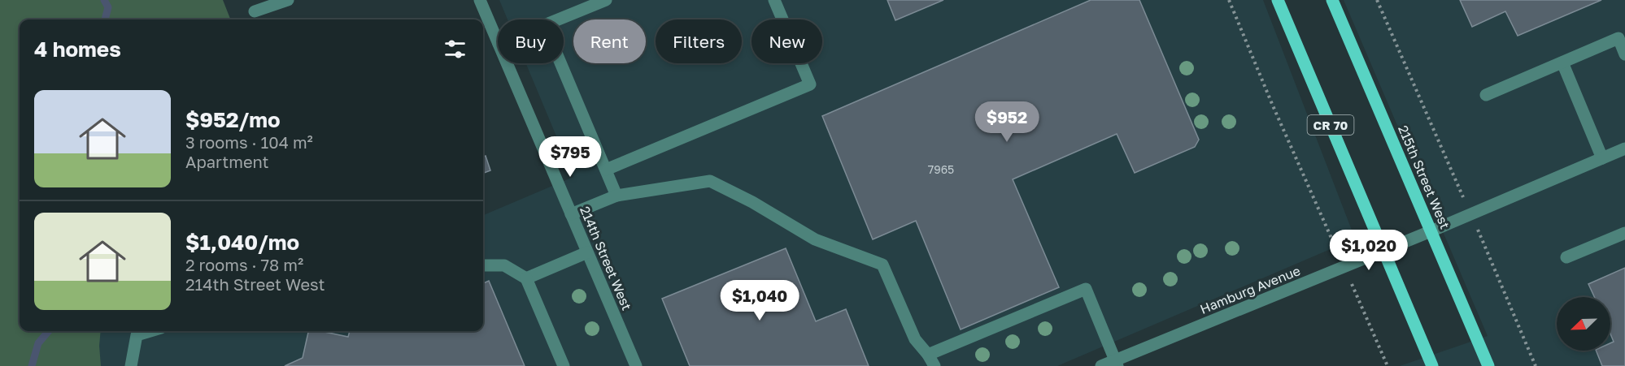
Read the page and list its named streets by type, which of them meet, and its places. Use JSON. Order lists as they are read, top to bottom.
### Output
{
  "streets": {
    "main road": ["CR 70", "215th Street West"],
    "street": ["214th Street West", "Hamburg Avenue"]
  },
  "crossings": [
    ["CR 70", "Hamburg Avenue"],
    ["215th Street West", "Hamburg Avenue"]
  ],
  "house_numbers": ["7965"],
  "north": "bottom left",
  "page": {
    "chip": [
      "Buy",
      "Rent",
      "Filters",
      "New"
    ],
    "heading": "4 homes",
    "list": [
      {
        "name": "$952/mo",
        "note": "3 rooms · 104 m² · Apartment"
      },
      {
        "name": "$1,040/mo",
        "note": "2 rooms · 78 m² · 214th Street West"
      }
    ],
    "price": [
      "$952",
      "$795",
      "$1,020",
      "$1,040"
    ]
  }
}
